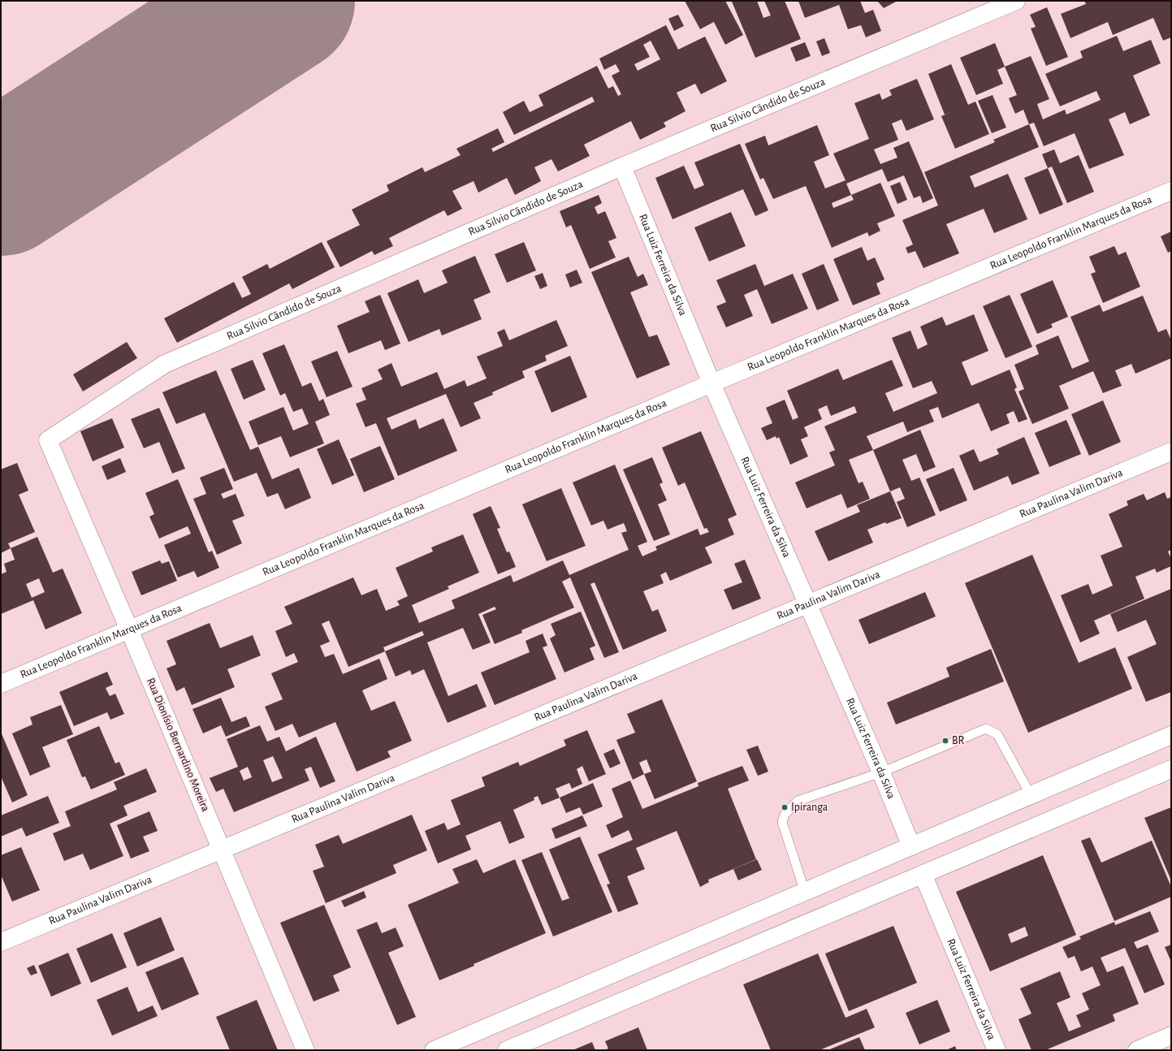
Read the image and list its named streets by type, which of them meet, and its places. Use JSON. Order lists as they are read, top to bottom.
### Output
{
  "streets": {
    "street": [
      "Rua Silvio Cãndido de Souza",
      "Rua Leopoldo Franklin Marques da Rosa",
      "Rua Luiz Ferreira da Silva",
      "Rua Paulina Valim Dariva",
      "Rua Dionísio Bernardino Moreira"
    ]
  },
  "crossings": [
    ["Rua Silvio Cãndido de Souza", "Rua Luiz Ferreira da Silva"],
    ["Rua Silvio Cãndido de Souza", "Rua Dionísio Bernardino Moreira"],
    ["Rua Leopoldo Franklin Marques da Rosa", "Rua Luiz Ferreira da Silva"],
    ["Rua Leopoldo Franklin Marques da Rosa", "Rua Dionísio Bernardino Moreira"],
    ["Rua Luiz Ferreira da Silva", "Rua Paulina Valim Dariva"],
    ["Rua Paulina Valim Dariva", "Rua Dionísio Bernardino Moreira"]
  ],
  "places": ["BR", "Ipiranga"]
}
